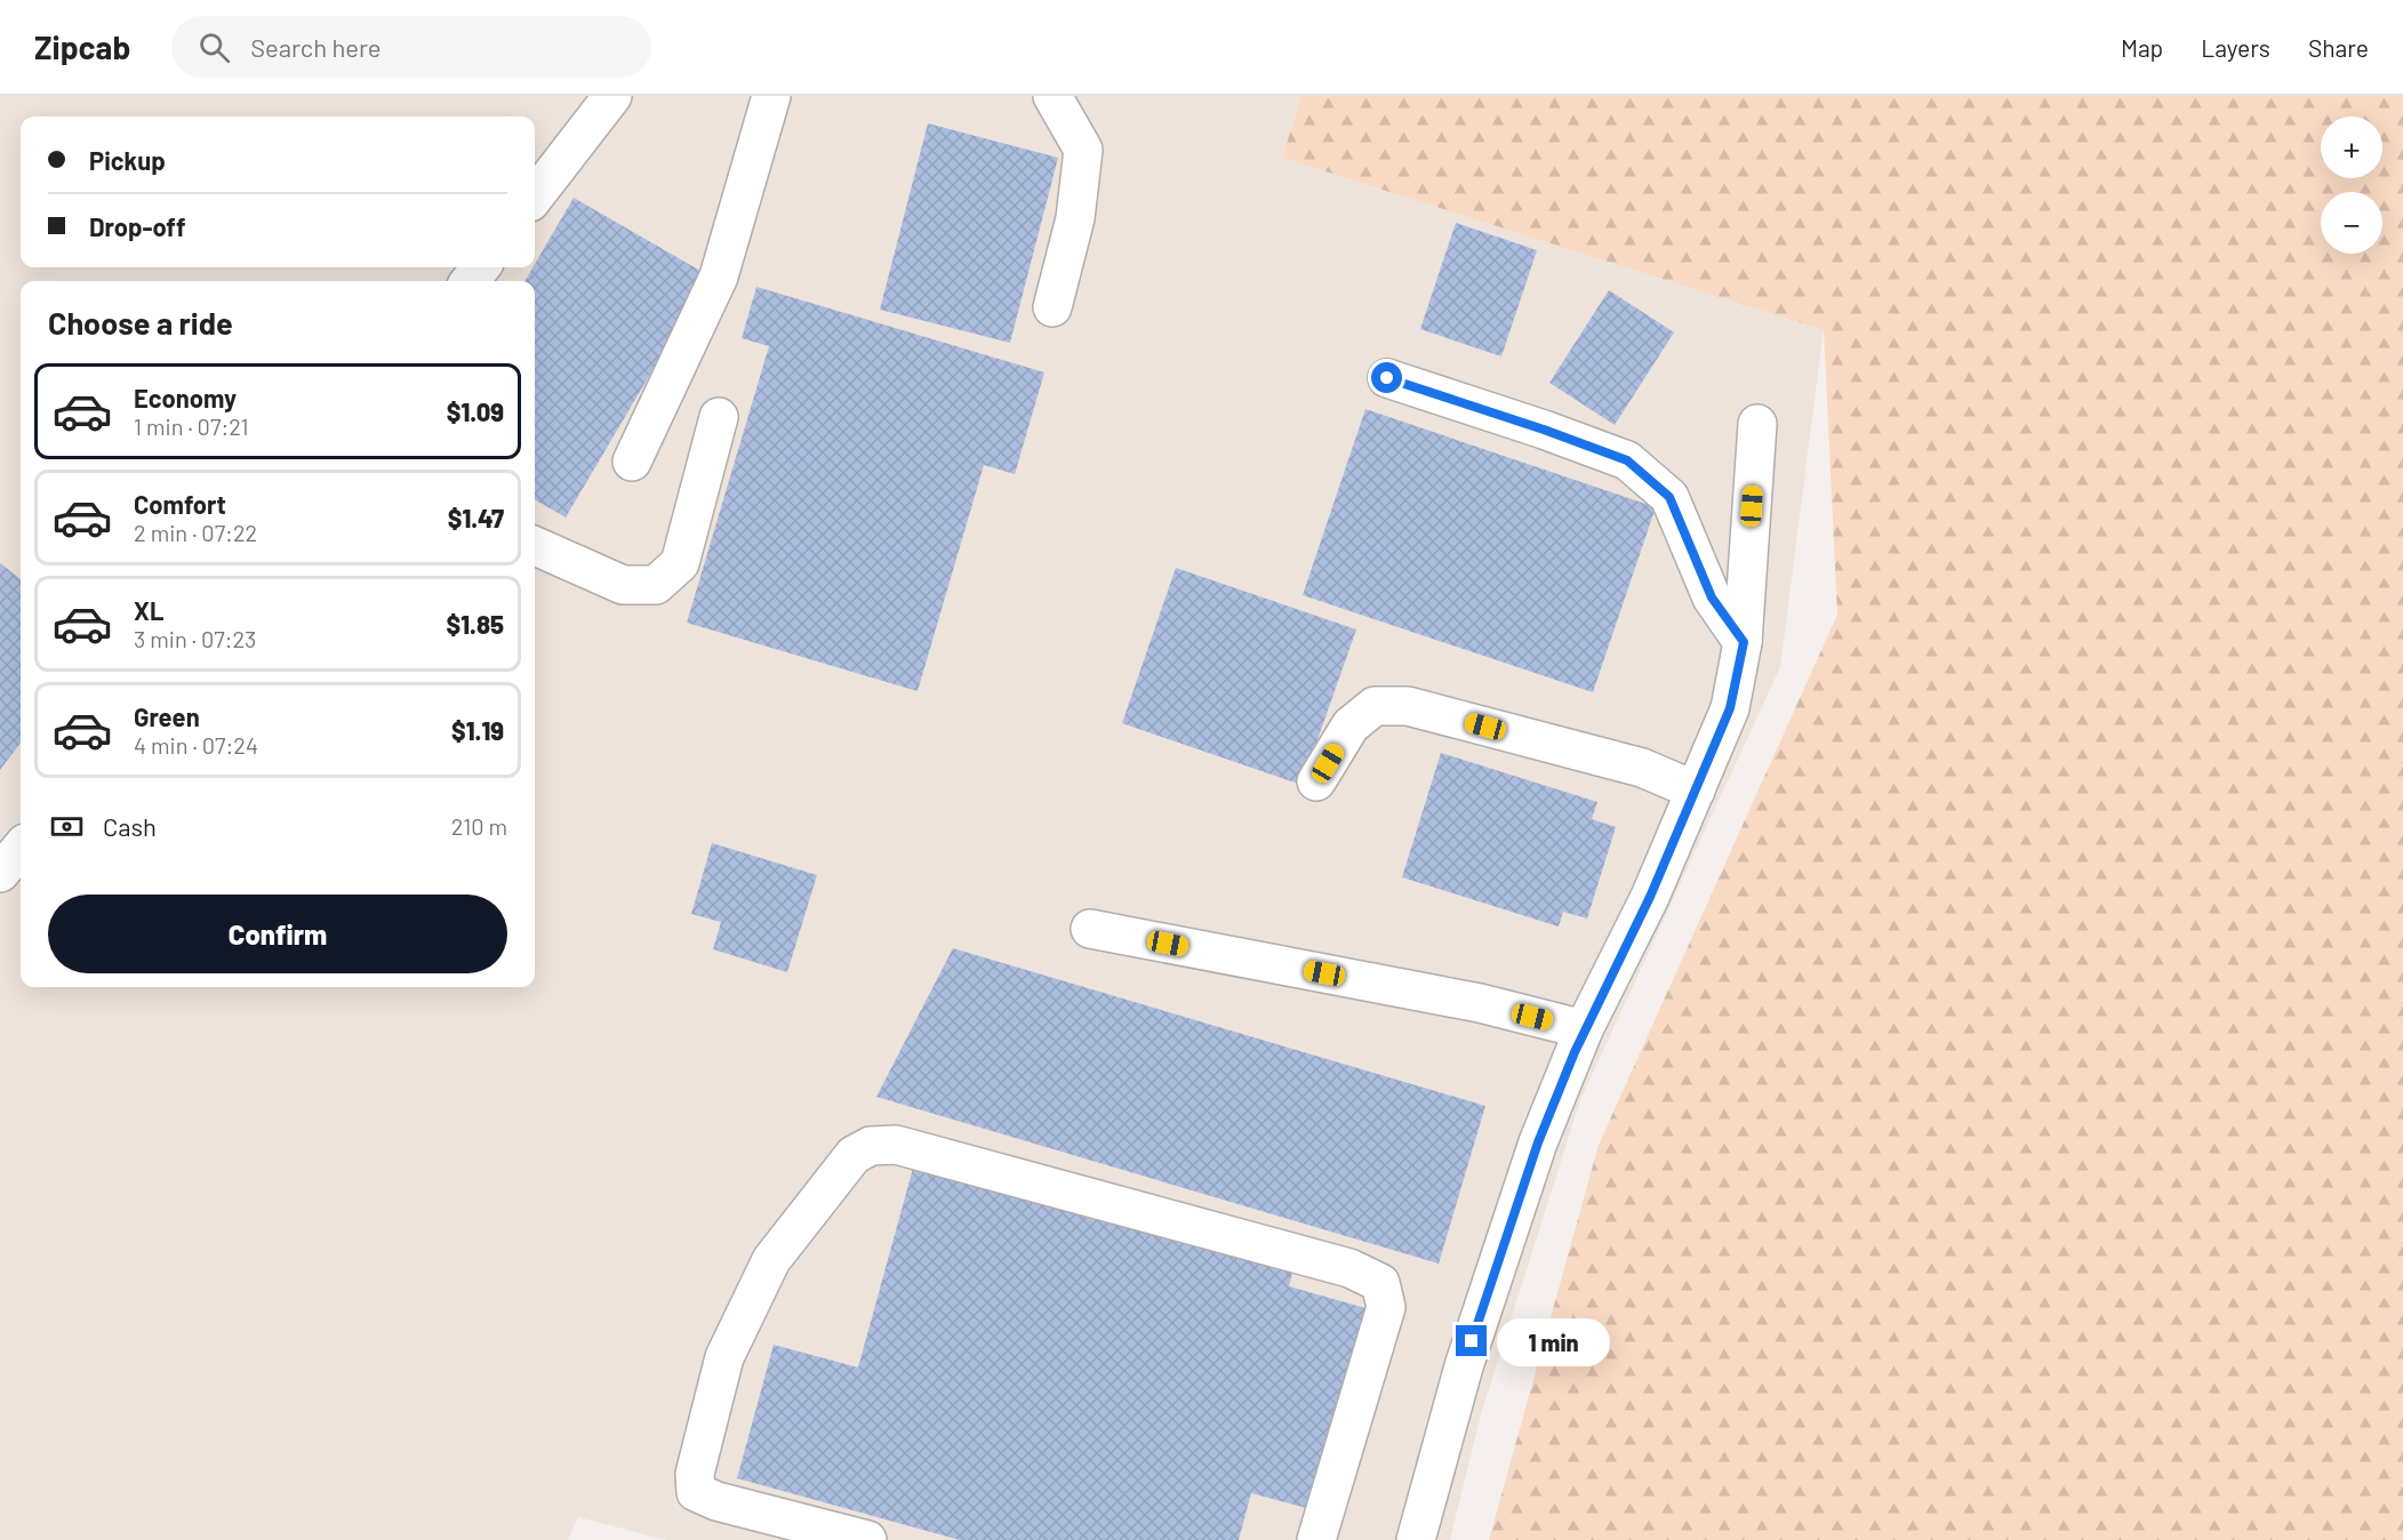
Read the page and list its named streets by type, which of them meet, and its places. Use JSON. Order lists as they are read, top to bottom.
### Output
{
  "page": {
    "header": "Zipcab",
    "search": "Search here",
    "nav": ["Map", "Layers", "Share"],
    "map_buttons": ["+", "−"],
    "banner": ["Pickup", "Drop-off"],
    "heading": "Choose a ride",
    "list": [
      {
        "name": "Economy",
        "note": "1 min · 07:21",
        "value": "$1.09"
      },
      {
        "name": "Comfort",
        "note": "2 min · 07:22",
        "value": "$1.47"
      },
      {
        "name": "XL",
        "note": "3 min · 07:23",
        "value": "$1.85"
      },
      {
        "name": "Green",
        "note": "4 min · 07:24",
        "value": "$1.19"
      }
    ],
    "pay": ["Cash", "210 m"],
    "buttons": "Confirm",
    "bubble": "1 min"
  }
}
